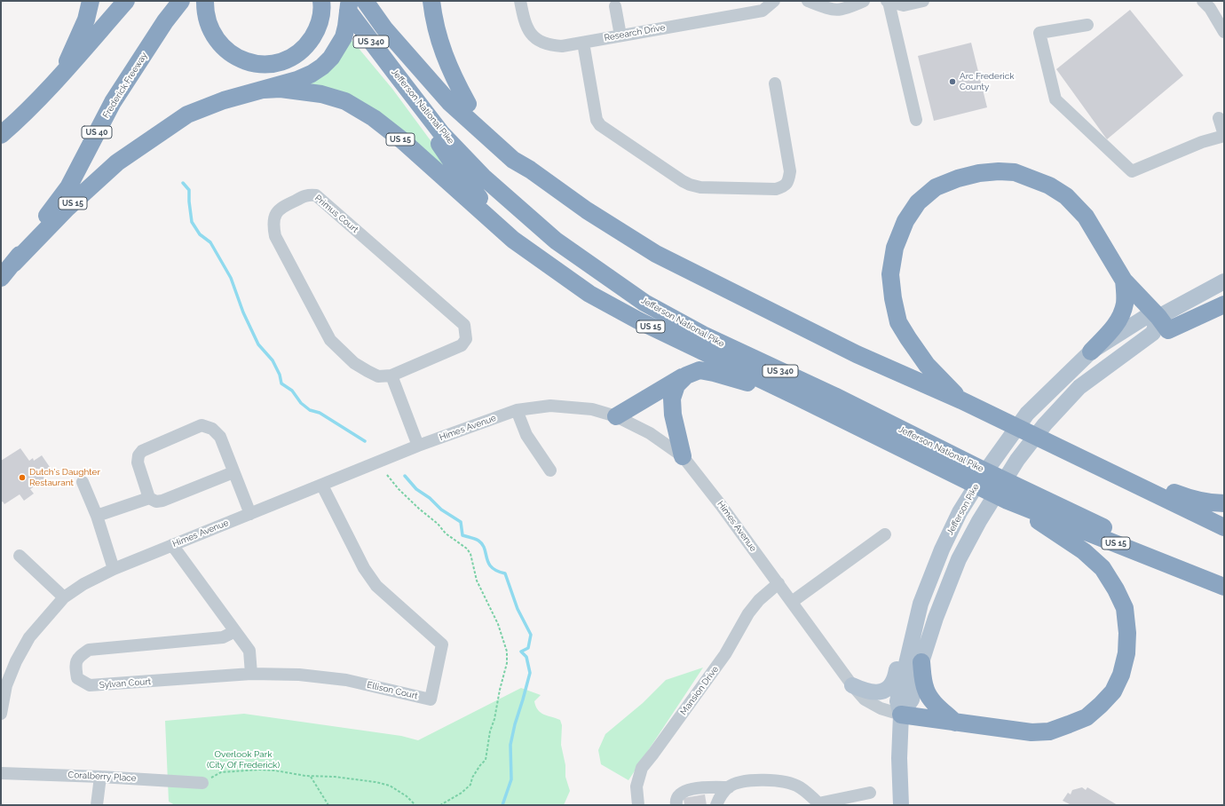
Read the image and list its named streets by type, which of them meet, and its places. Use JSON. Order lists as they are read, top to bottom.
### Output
{
  "streets": {
    "highway": [
      "US 340",
      "Frederick Freeway",
      "Jefferson National Pike",
      "US 40",
      "US 15"
    ],
    "main road": ["Jefferson Pike"],
    "street": [
      "Research Drive",
      "Primus Court",
      "Himes Avenue",
      "Sylvan Court",
      "Ellison Court",
      "Mansion Drive",
      "Coralberry Place"
    ]
  },
  "crossings": [
    ["Frederick Freeway", "US 15"],
    ["Jefferson National Pike", "US 15"],
    ["Himes Avenue", "Jefferson Pike"],
    ["Himes Avenue", "Ellison Court"],
    ["Himes Avenue", "Mansion Drive"],
    ["Sylvan Court", "Ellison Court"]
  ],
  "parks": ["Overlook Park (City Of Frederick)"],
  "places": ["Arc Frederick County", "Dutch's Daughter Restaurant"]
}
